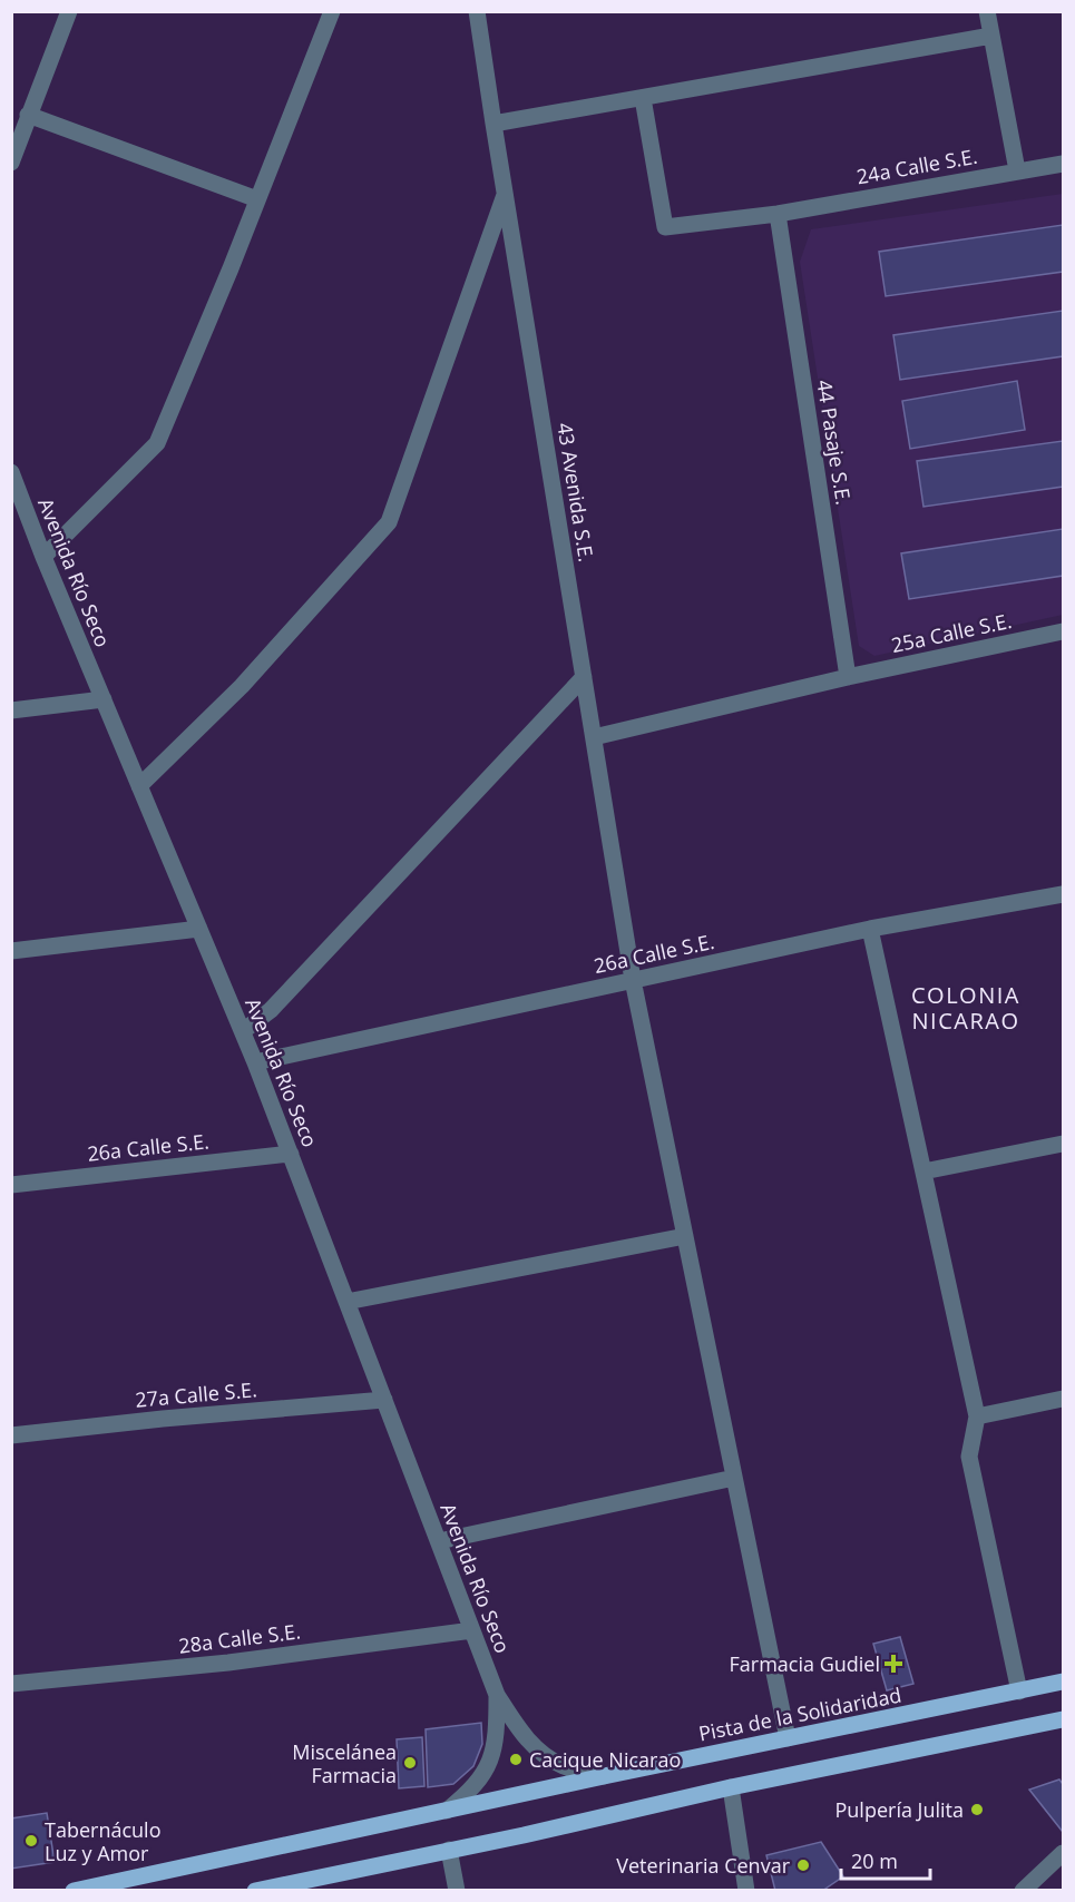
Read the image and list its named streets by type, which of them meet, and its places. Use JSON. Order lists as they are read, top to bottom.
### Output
{
  "streets": {
    "main road": ["Pista de la Solidaridad"],
    "street": [
      "24a Calle S.E.",
      "44 Pasaje S.E.",
      "43 Avenida S.E.",
      "Avenida Río Seco",
      "25a Calle S.E.",
      "26a Calle S.E.",
      "27a Calle S.E.",
      "28a Calle S.E."
    ]
  },
  "crossings": [
    ["24a Calle S.E.", "44 Pasaje S.E."],
    ["44 Pasaje S.E.", "25a Calle S.E."],
    ["43 Avenida S.E.", "25a Calle S.E."],
    ["43 Avenida S.E.", "26a Calle S.E."],
    ["43 Avenida S.E.", "Pista de la Solidaridad"],
    ["Avenida Río Seco", "26a Calle S.E."],
    ["Avenida Río Seco", "27a Calle S.E."],
    ["Avenida Río Seco", "28a Calle S.E."],
    ["Avenida Río Seco", "Pista de la Solidaridad"]
  ],
  "districts": ["COLONIA NICARAO"],
  "places": {
    "health": ["Farmacia Gudiel"],
    "other": [
      "Cacique Nicarao",
      "Miscelánea Farmacia",
      "Pulpería Julita",
      "Tabernáculo Luz y Amor",
      "Veterinaria Cenvar"
    ]
  },
  "scale_bar": "20 m"
}
